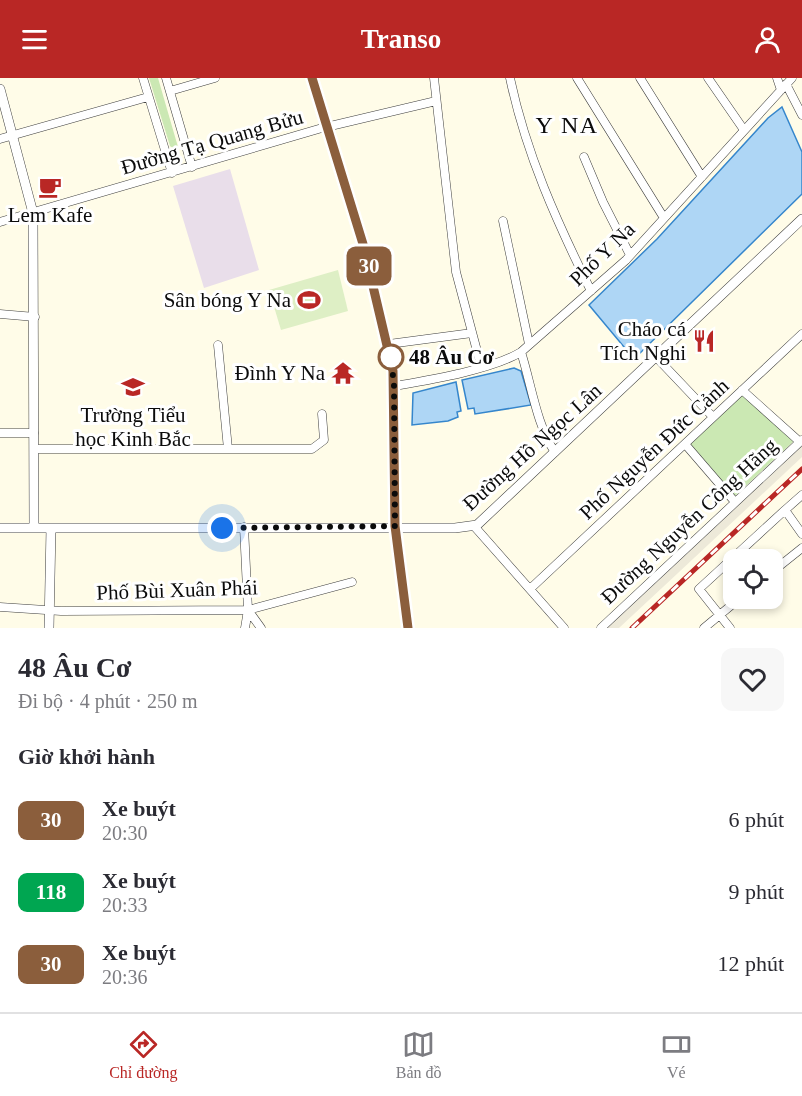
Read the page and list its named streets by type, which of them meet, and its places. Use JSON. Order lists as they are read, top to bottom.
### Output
{
  "streets": {
    "street": [
      "Đường Tạ Quang Bửu",
      "Phố Y Na",
      "Đường Hồ Ngọc Lân",
      "Phố Nguyễn Đức Cảnh",
      "Đường Nguyễn Công Hãng",
      "Phố Bùi Xuân Phái"
    ]
  },
  "districts": ["Y NA"],
  "places": {
    "cafe": ["Lem Kafe"],
    "sports": ["Sân bóng Y Na"],
    "restaurant": ["Cháo cá Tích Nghi"],
    "other": ["48 Âu Cơ"],
    "temple": ["Đình Y Na"],
    "school or university": ["Trường Tiểu học Kinh Bắc"]
  },
  "lines": ["bus line 30"],
  "page": {
    "header": "Transo",
    "on_map": "30",
    "heading": [
      ["48 Âu Cơ", "Đi bộ · 4 phút · 250 m"],
      "Giờ khởi hành"
    ],
    "list": [
      {
        "mark": "30",
        "name": "Xe buýt",
        "note": "20:30",
        "value": "6 phút"
      },
      {
        "mark": "118",
        "name": "Xe buýt",
        "note": "20:33",
        "value": "9 phút"
      },
      {
        "mark": "30",
        "name": "Xe buýt",
        "note": "20:36",
        "value": "12 phút"
      }
    ],
    "tabs": ["Chỉ đường", "Bản đồ", "Vé"]
  }
}
